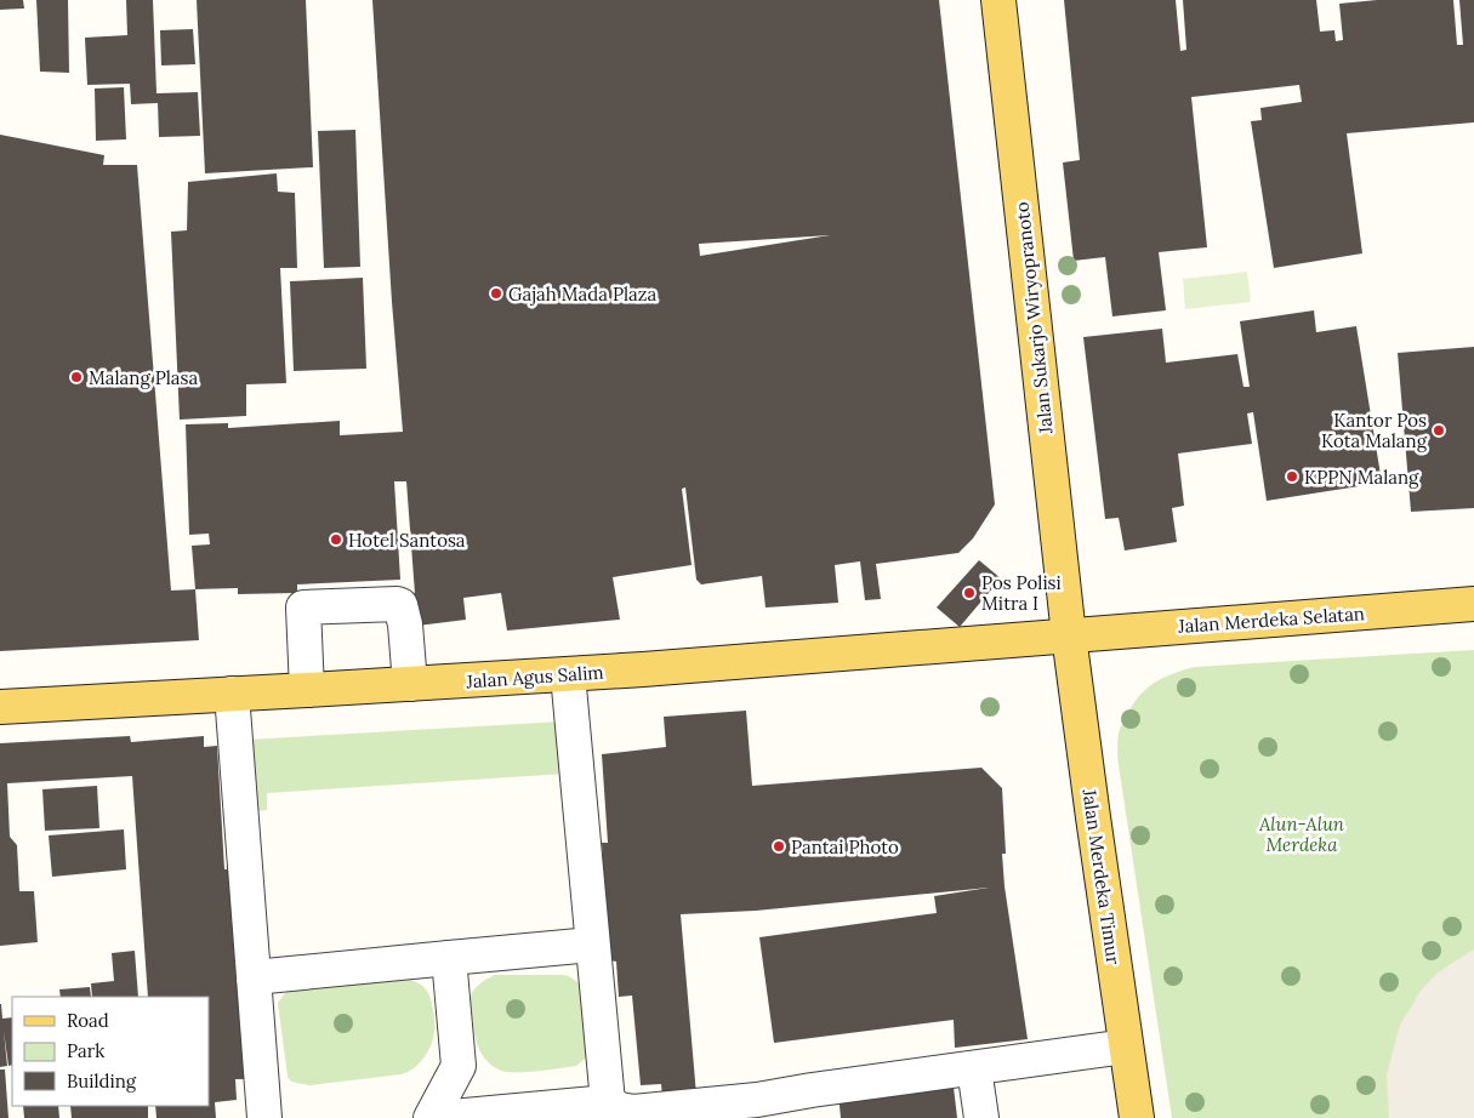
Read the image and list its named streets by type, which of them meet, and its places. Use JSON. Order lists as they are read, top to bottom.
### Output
{
  "streets": {
    "main road": [
      "Jalan Sukarjo Wiryopranoto",
      "Jalan Merdeka Selatan",
      "Jalan Agus Salim",
      "Jalan Merdeka Timur"
    ]
  },
  "crossings": [
    ["Jalan Sukarjo Wiryopranoto", "Jalan Merdeka Selatan"],
    ["Jalan Sukarjo Wiryopranoto", "Jalan Agus Salim"],
    ["Jalan Sukarjo Wiryopranoto", "Jalan Merdeka Timur"],
    ["Jalan Merdeka Selatan", "Jalan Agus Salim"],
    ["Jalan Merdeka Selatan", "Jalan Merdeka Timur"],
    ["Jalan Agus Salim", "Jalan Merdeka Timur"]
  ],
  "parks": ["Alun-Alun Merdeka"],
  "places": [
    "Gajah Mada Plaza",
    "Malang Plasa",
    "Kantor Pos Kota Malang",
    "KPPN Malang",
    "Hotel Santosa",
    "Pos Polisi Mitra I",
    "Pantai Photo"
  ],
  "legend": ["Road", "Park", "Building"]
}
